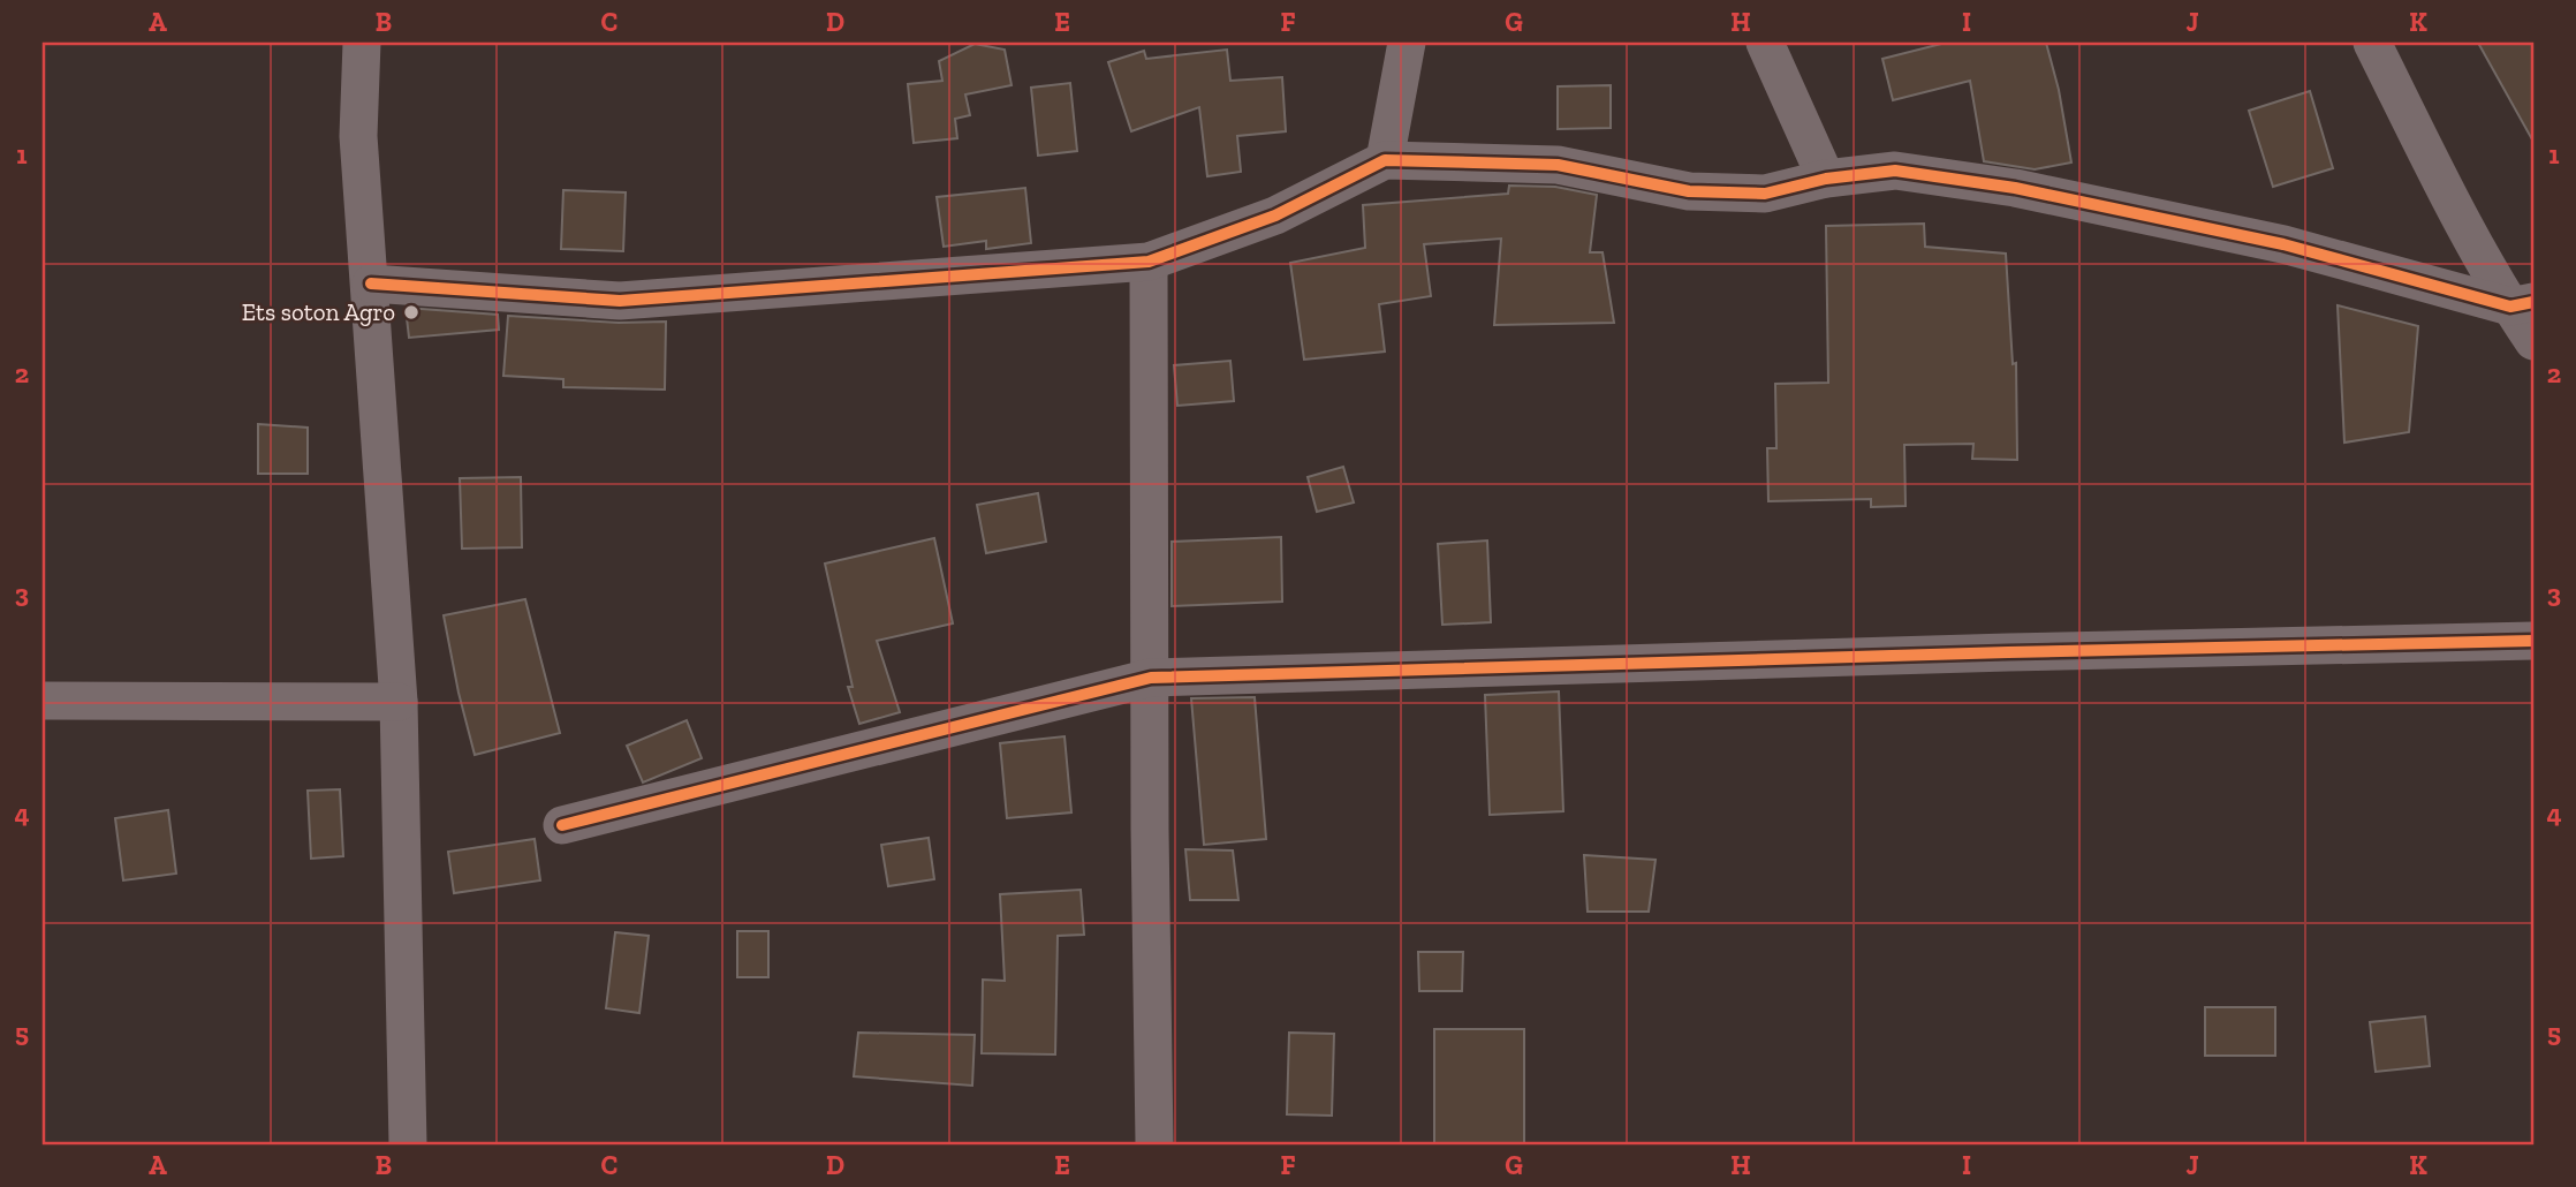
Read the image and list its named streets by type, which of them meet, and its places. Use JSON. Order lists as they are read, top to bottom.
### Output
{
  "places": ["Ets soton Agro"],
  "grid": {
    "columns": [
      "A",
      "B",
      "C",
      "D",
      "E",
      "F",
      "G",
      "H",
      "I",
      "J",
      "K"
    ],
    "rows": [
      "1",
      "2",
      "3",
      "4",
      "5"
    ]
  }
}
